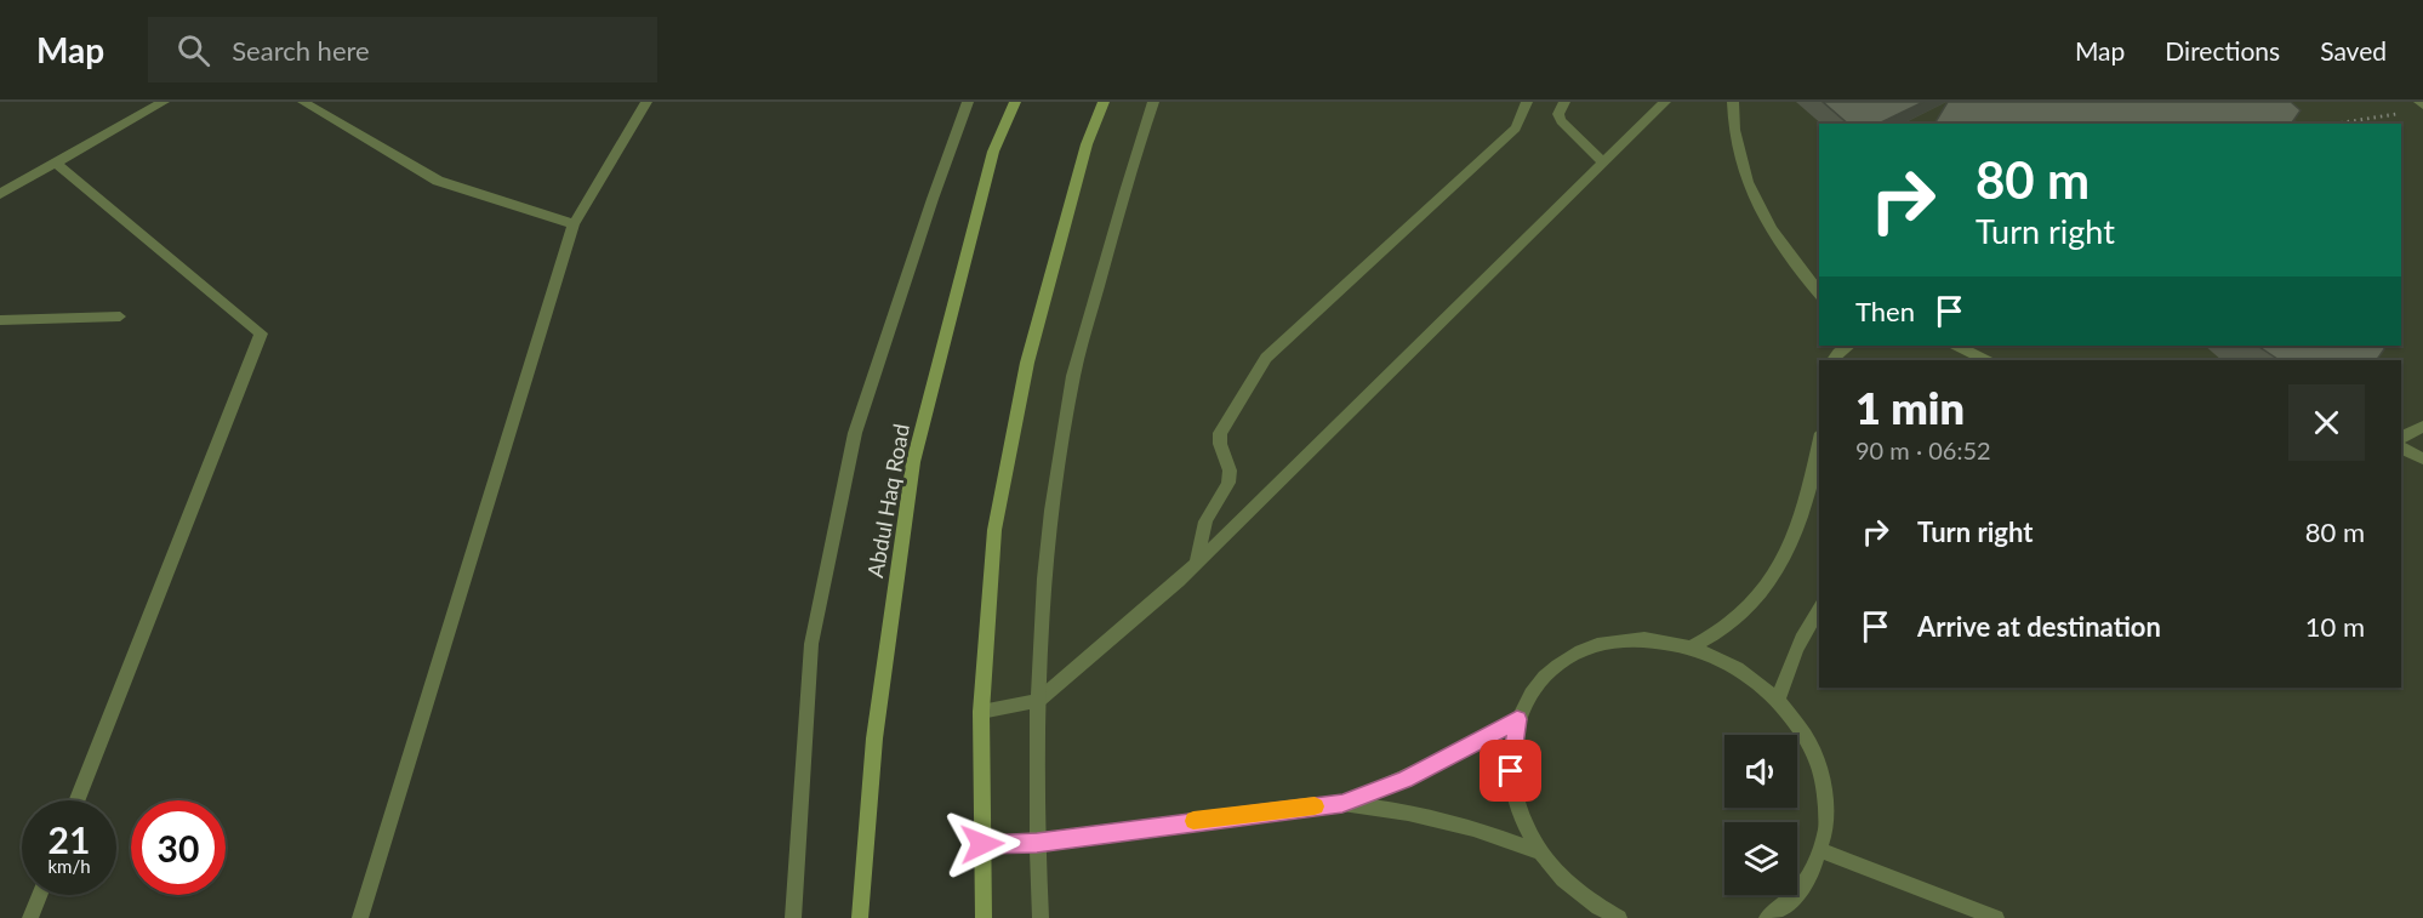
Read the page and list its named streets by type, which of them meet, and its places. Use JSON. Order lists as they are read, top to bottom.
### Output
{
  "streets": {
    "main road": ["Abdul Haq Road"]
  },
  "page": {
    "header": "Map",
    "search": "Search here",
    "nav": ["Map", "Directions", "Saved"],
    "turn": ["80 m", "Turn right"],
    "then": "Then",
    "heading": ["1 min", "90 m · 06:52"],
    "list": [
      {
        "name": "Turn right",
        "value": "80 m"
      },
      {
        "name": "Arrive at destination",
        "value": "10 m"
      }
    ],
    "speed": "21 km/h",
    "limit": "30"
  }
}
